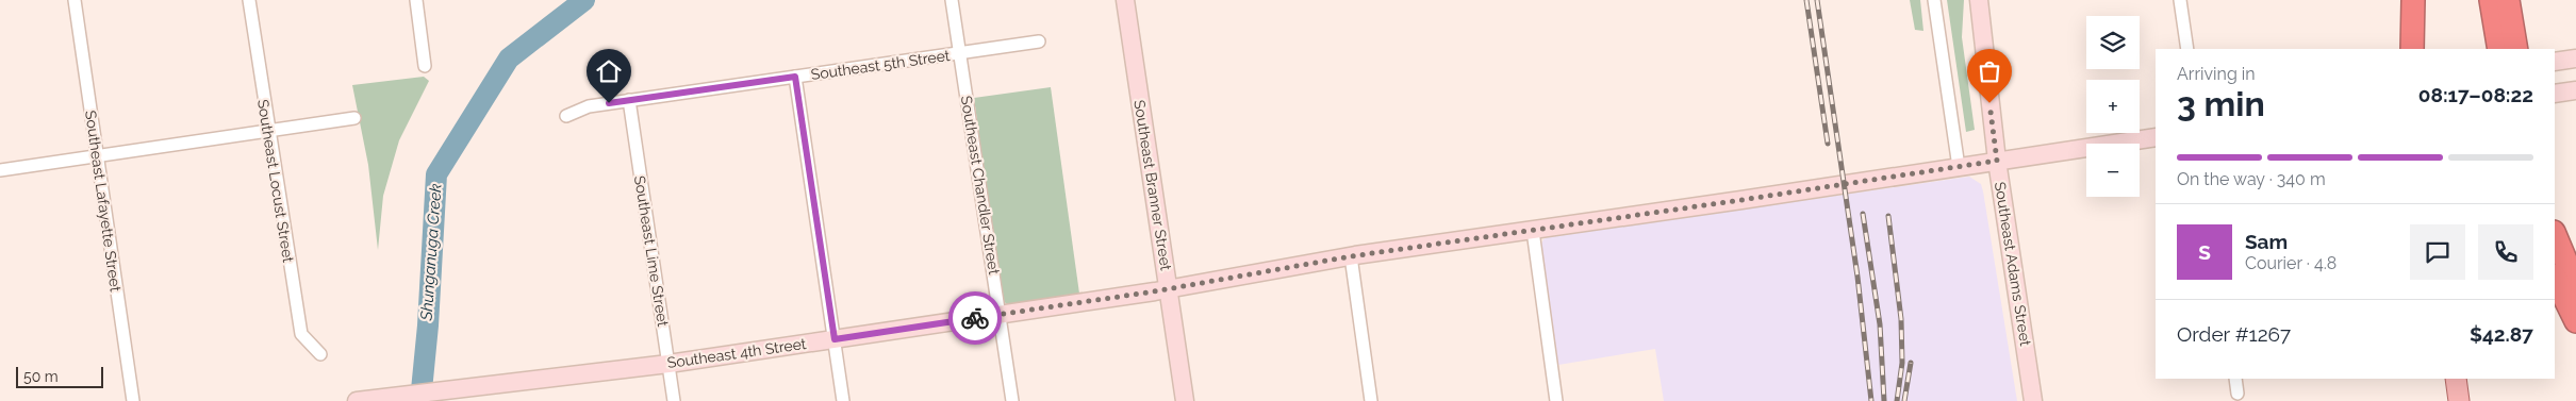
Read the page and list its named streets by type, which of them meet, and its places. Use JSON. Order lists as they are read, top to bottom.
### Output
{
  "streets": {
    "street": [
      "Southeast 5th Street",
      "Southeast Locust Street",
      "Southeast Chandler Street",
      "Southeast Branner Street",
      "Southeast Lafayette Street",
      "Southeast Lime Street",
      "Southeast Adams Street",
      "Southeast 4th Street"
    ]
  },
  "crossings": [
    ["Southeast 5th Street", "Southeast Chandler Street"],
    ["Southeast 5th Street", "Southeast Lime Street"],
    ["Southeast Chandler Street", "Southeast 4th Street"],
    ["Southeast Branner Street", "Southeast 4th Street"],
    ["Southeast Lime Street", "Southeast 4th Street"],
    ["Southeast Adams Street", "Southeast 4th Street"]
  ],
  "water": ["Shunganuga Creek"],
  "scale_bar": "50 m",
  "page": {
    "map_buttons": ["+", "−"],
    "heading": ["3 min", "Arriving in", "08:17–08:22"],
    "panel": [
      "Sam",
      "Courier · 4.8",
      "Order #1267",
      "$42.87"
    ],
    "bar": "On the way · 340 m",
    "round": "S",
    "scale": "50 m"
  }
}
